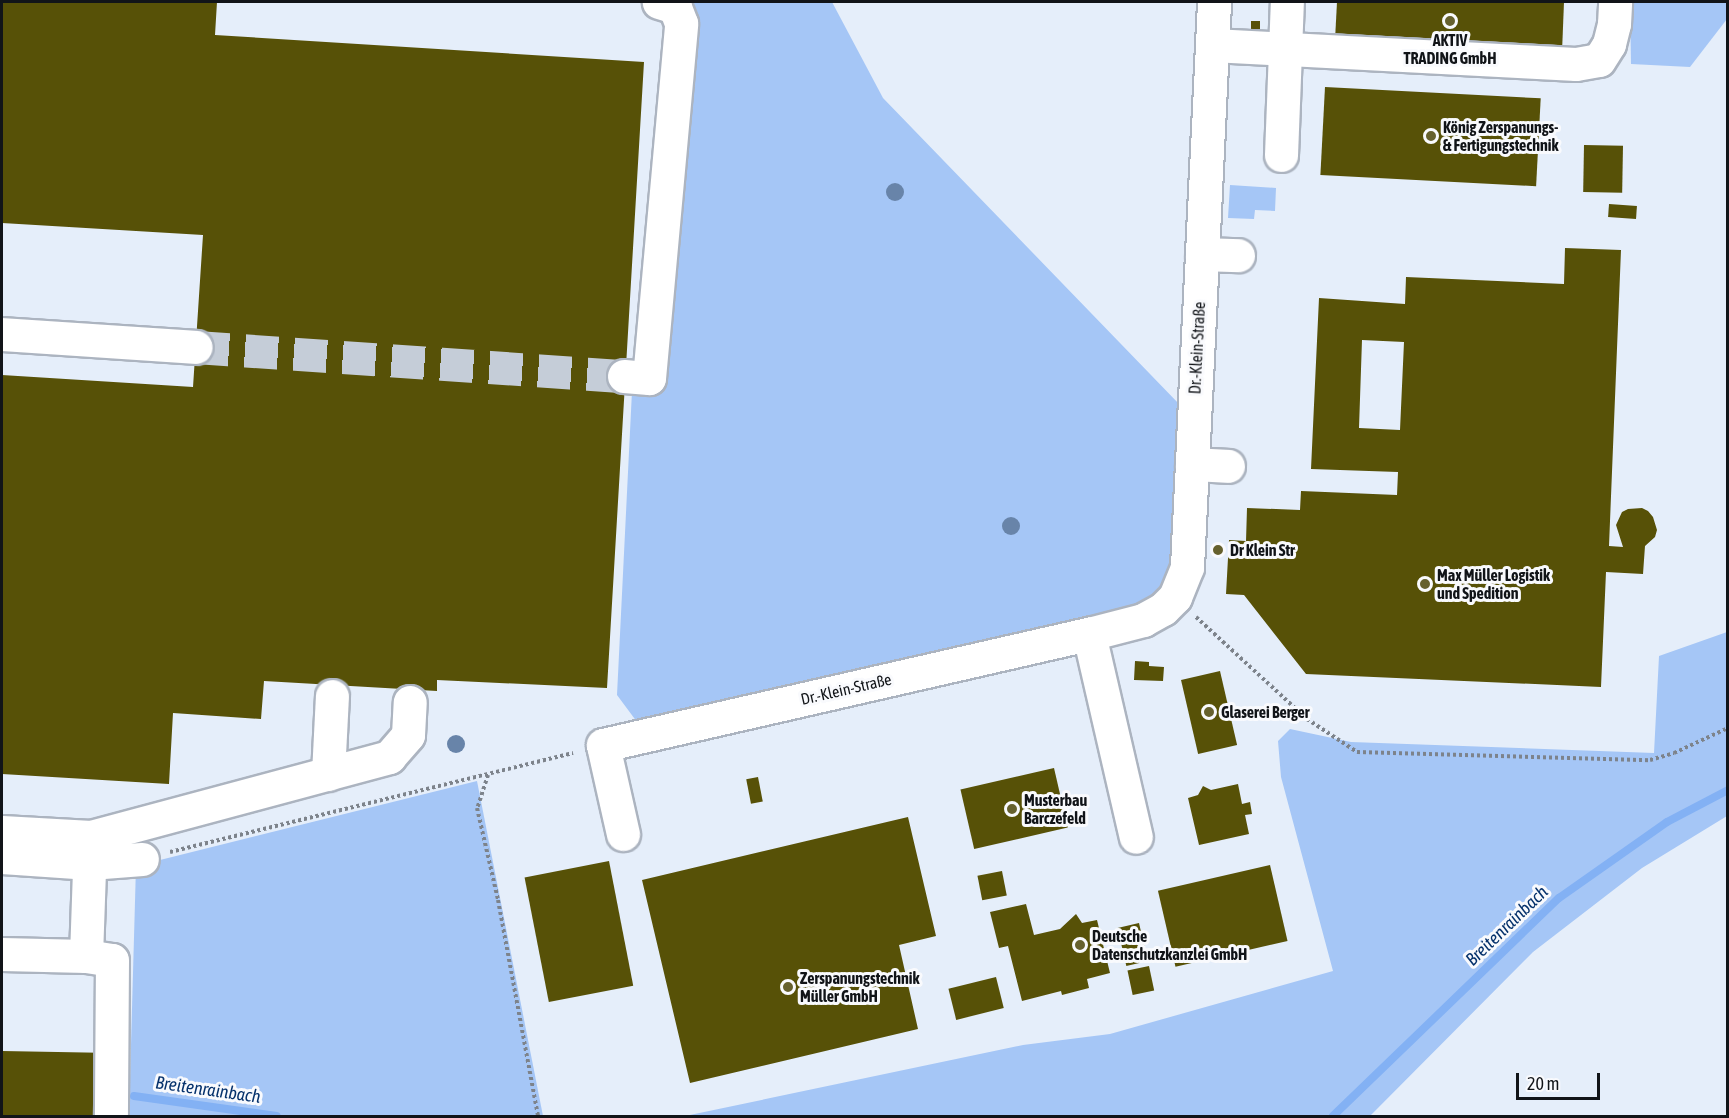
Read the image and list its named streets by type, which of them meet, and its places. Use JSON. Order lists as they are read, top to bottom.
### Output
{
  "streets": {
    "street": ["Dr.-Klein-Straße"]
  },
  "water": ["Breitenrainbach"],
  "places": [
    "AKTIV TRADING GmbH",
    "König Zerspanungs- & Fertigungstechnik",
    "Dr Klein Str",
    "Max Müller Logistik und Spedition",
    "Glaserei Berger",
    "Musterbau Barczefeld",
    "Deutsche Datenschutzkanzlei GmbH",
    "Zerspanungstechnik Müller GmbH"
  ],
  "scale_bar": "20 m"
}
